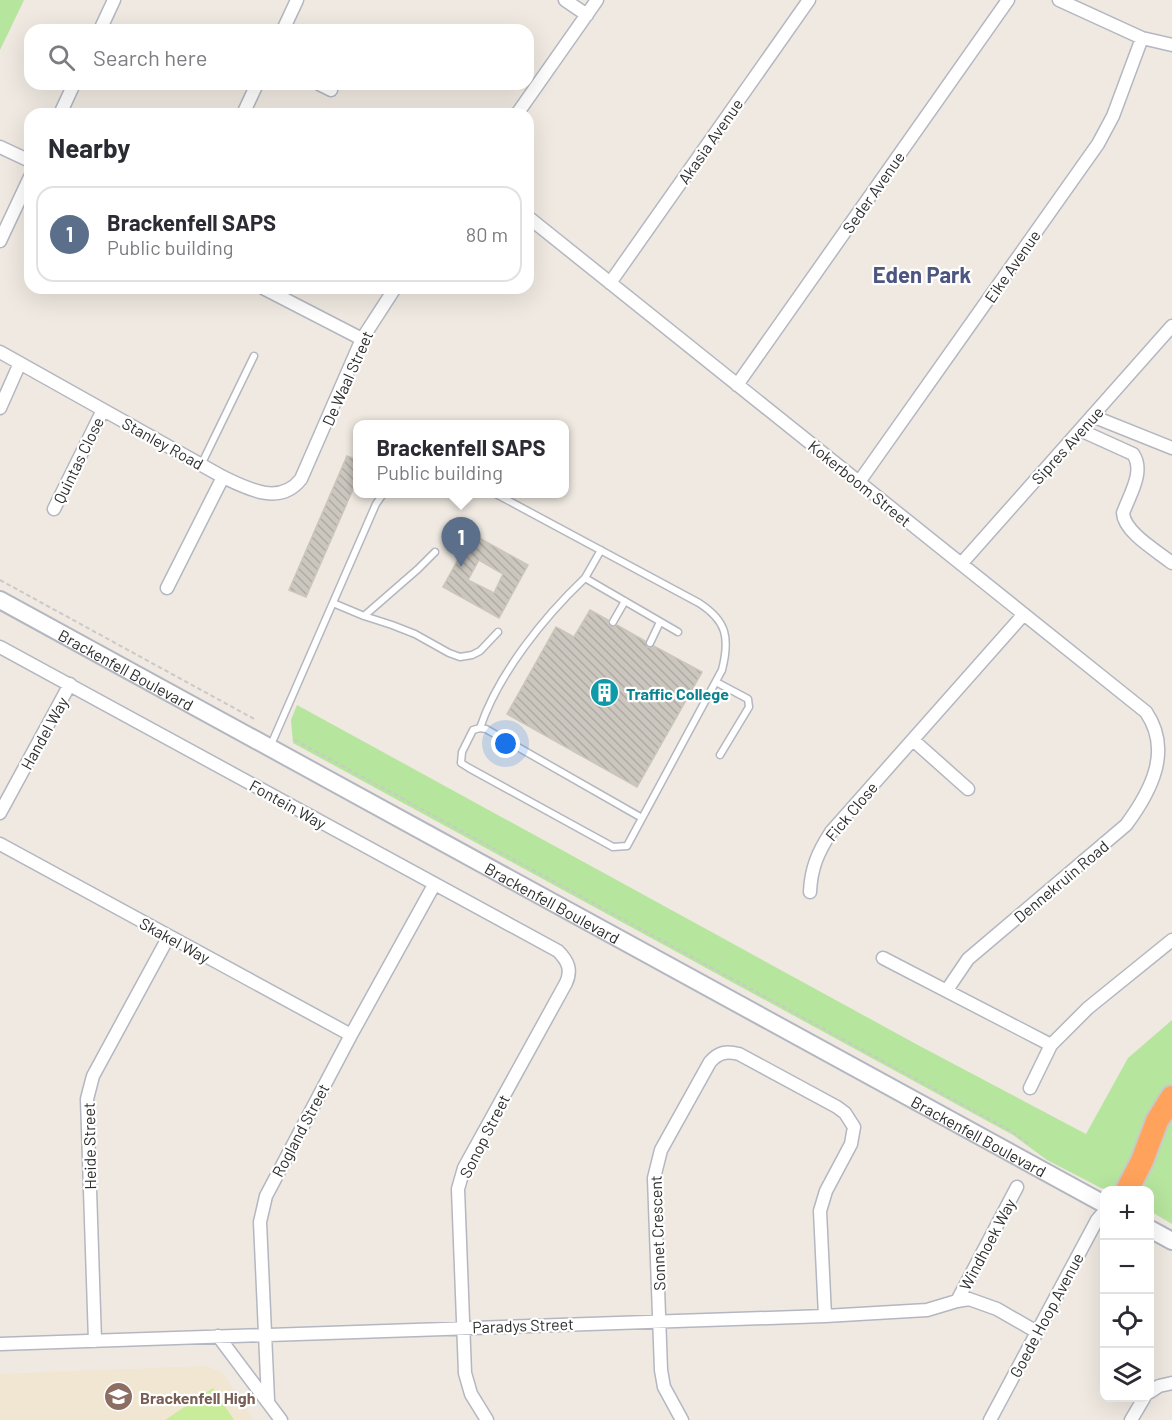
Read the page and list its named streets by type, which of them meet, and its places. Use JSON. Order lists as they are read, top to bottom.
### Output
{
  "streets": {
    "street": [
      "Akasia Avenue",
      "Seder Avenue",
      "Eike Avenue",
      "De Waal Street",
      "Stanley Road",
      "Sipres Avenue",
      "Quintas Close",
      "Kokerboom Street",
      "Brackenfell Boulevard",
      "Handel Way",
      "Fontein Way",
      "Fick Close",
      "Dennekruin Road",
      "Skakel Way",
      "Rogland Street",
      "Sonop Street",
      "Heide Street",
      "Sonnet Crescent",
      "Windhoek Way",
      "Goede Hoop Avenue",
      "Paradys Street"
    ]
  },
  "crossings": [
    ["Akasia Avenue", "Kokerboom Street"],
    ["Seder Avenue", "Kokerboom Street"],
    ["Eike Avenue", "Kokerboom Street"],
    ["De Waal Street", "Stanley Road"],
    ["Stanley Road", "Quintas Close"],
    ["Sipres Avenue", "Kokerboom Street"],
    ["Kokerboom Street", "Fick Close"],
    ["Kokerboom Street", "Dennekruin Road"],
    ["Handel Way", "Fontein Way"],
    ["Fontein Way", "Rogland Street"],
    ["Fontein Way", "Sonop Street"],
    ["Skakel Way", "Rogland Street"],
    ["Skakel Way", "Heide Street"],
    ["Rogland Street", "Paradys Street"],
    ["Sonop Street", "Paradys Street"],
    ["Heide Street", "Paradys Street"],
    ["Sonnet Crescent", "Paradys Street"],
    ["Windhoek Way", "Paradys Street"],
    ["Goede Hoop Avenue", "Paradys Street"]
  ],
  "districts": ["Eden Park"],
  "places": {
    "building": ["Traffic College"],
    "school or university": ["Brackenfell High"]
  },
  "page": {
    "search": "Search here",
    "heading": "Nearby",
    "list": [
      {
        "mark": "1",
        "name": "Brackenfell SAPS",
        "note": "Public building",
        "value": "80 m"
      }
    ],
    "popup": ["Brackenfell SAPS", "Public building"],
    "pins": "1",
    "map_buttons": ["+", "−"]
  }
}
